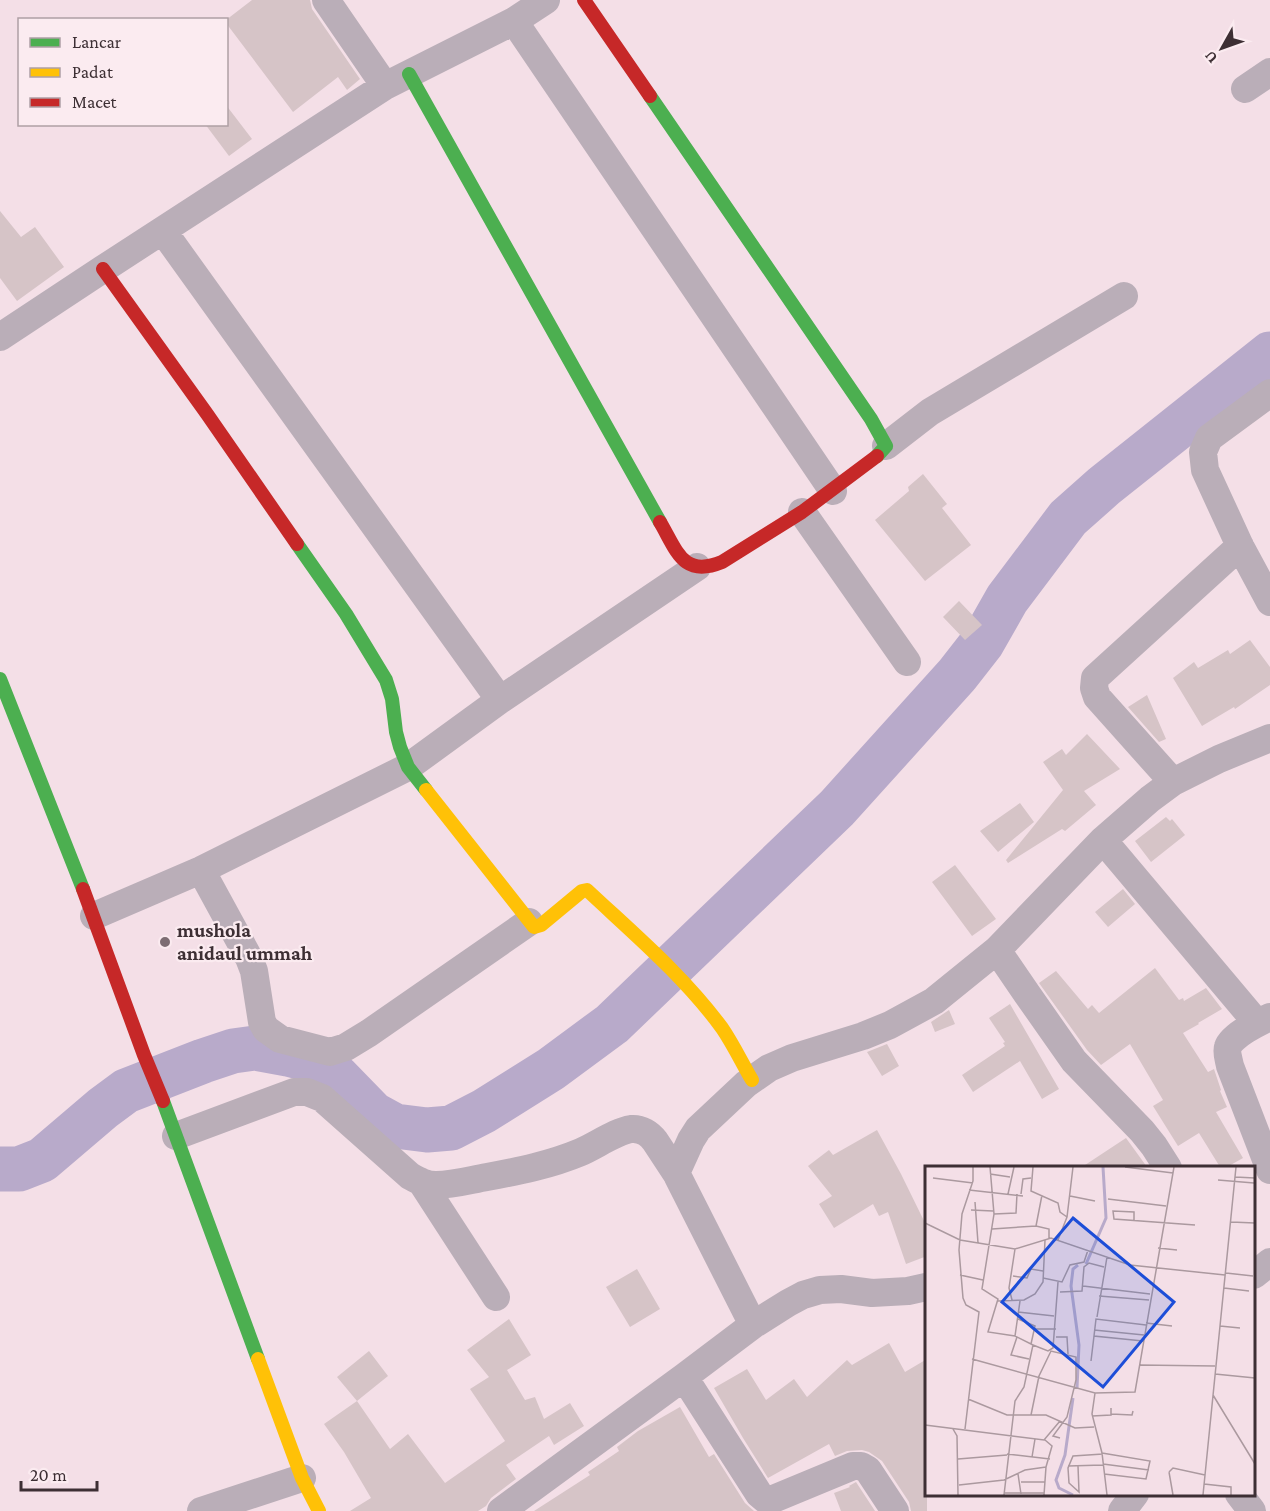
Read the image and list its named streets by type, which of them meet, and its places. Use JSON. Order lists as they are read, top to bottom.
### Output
{
  "places": ["mushola anidaul ummah"],
  "legend": ["Lancar", "Padat", "Macet"],
  "scale_bar": "20 m",
  "north": "bottom left"
}
